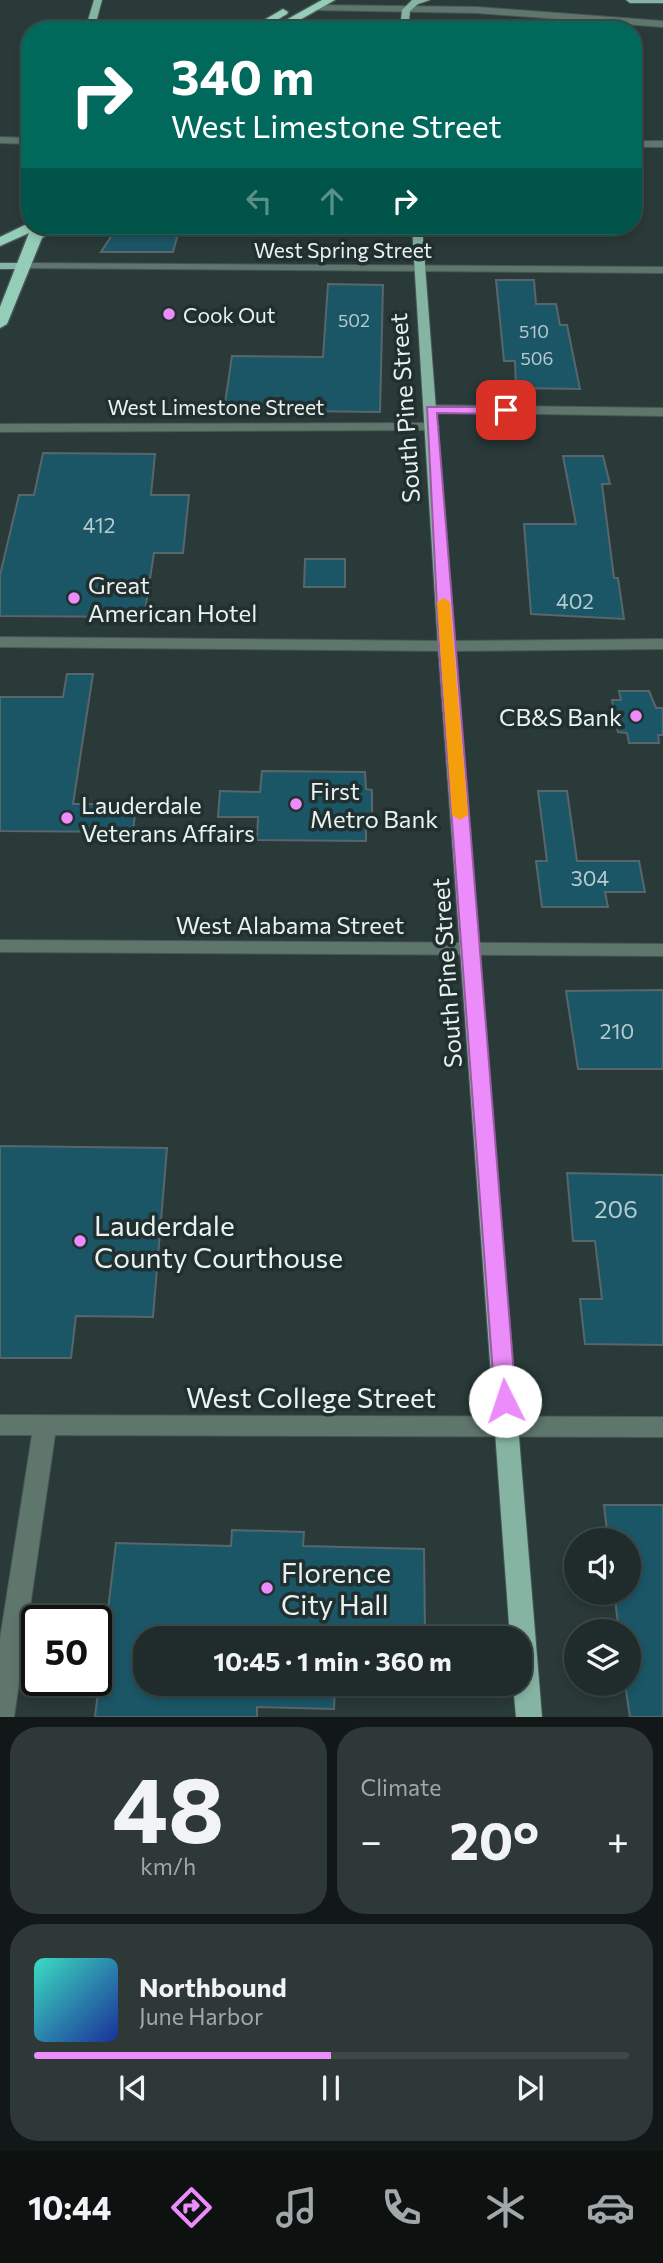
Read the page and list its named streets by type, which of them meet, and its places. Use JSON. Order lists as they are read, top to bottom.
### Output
{
  "streets": {
    "main road": ["South Pine Street"],
    "street": [
      "West Spring Street",
      "West Limestone Street",
      "West Alabama Street",
      "West College Street"
    ]
  },
  "crossings": [
    ["West Spring Street", "South Pine Street"],
    ["West Limestone Street", "South Pine Street"],
    ["South Pine Street", "West Alabama Street"],
    ["South Pine Street", "West College Street"]
  ],
  "places": [
    "Cook Out",
    "Great American Hotel",
    "CB&S Bank",
    "First Metro Bank",
    "Lauderdale Veterans Affairs",
    "Lauderdale County Courthouse",
    "Florence City Hall"
  ],
  "house_numbers": [
    "502",
    "510",
    "506",
    "412",
    "402",
    "304",
    "210",
    "206"
  ],
  "page": {
    "turn": ["340 m", "West Limestone Street"],
    "limit": "50",
    "trip": "10:45 · 1 min · 360 m",
    "tile": [
      ["48", "km/h"],
      "Climate"
    ],
    "heat": ["−", "20°", "+"],
    "song": ["Northbound", "June Harbor"],
    "tabs": "10:44"
  }
}
